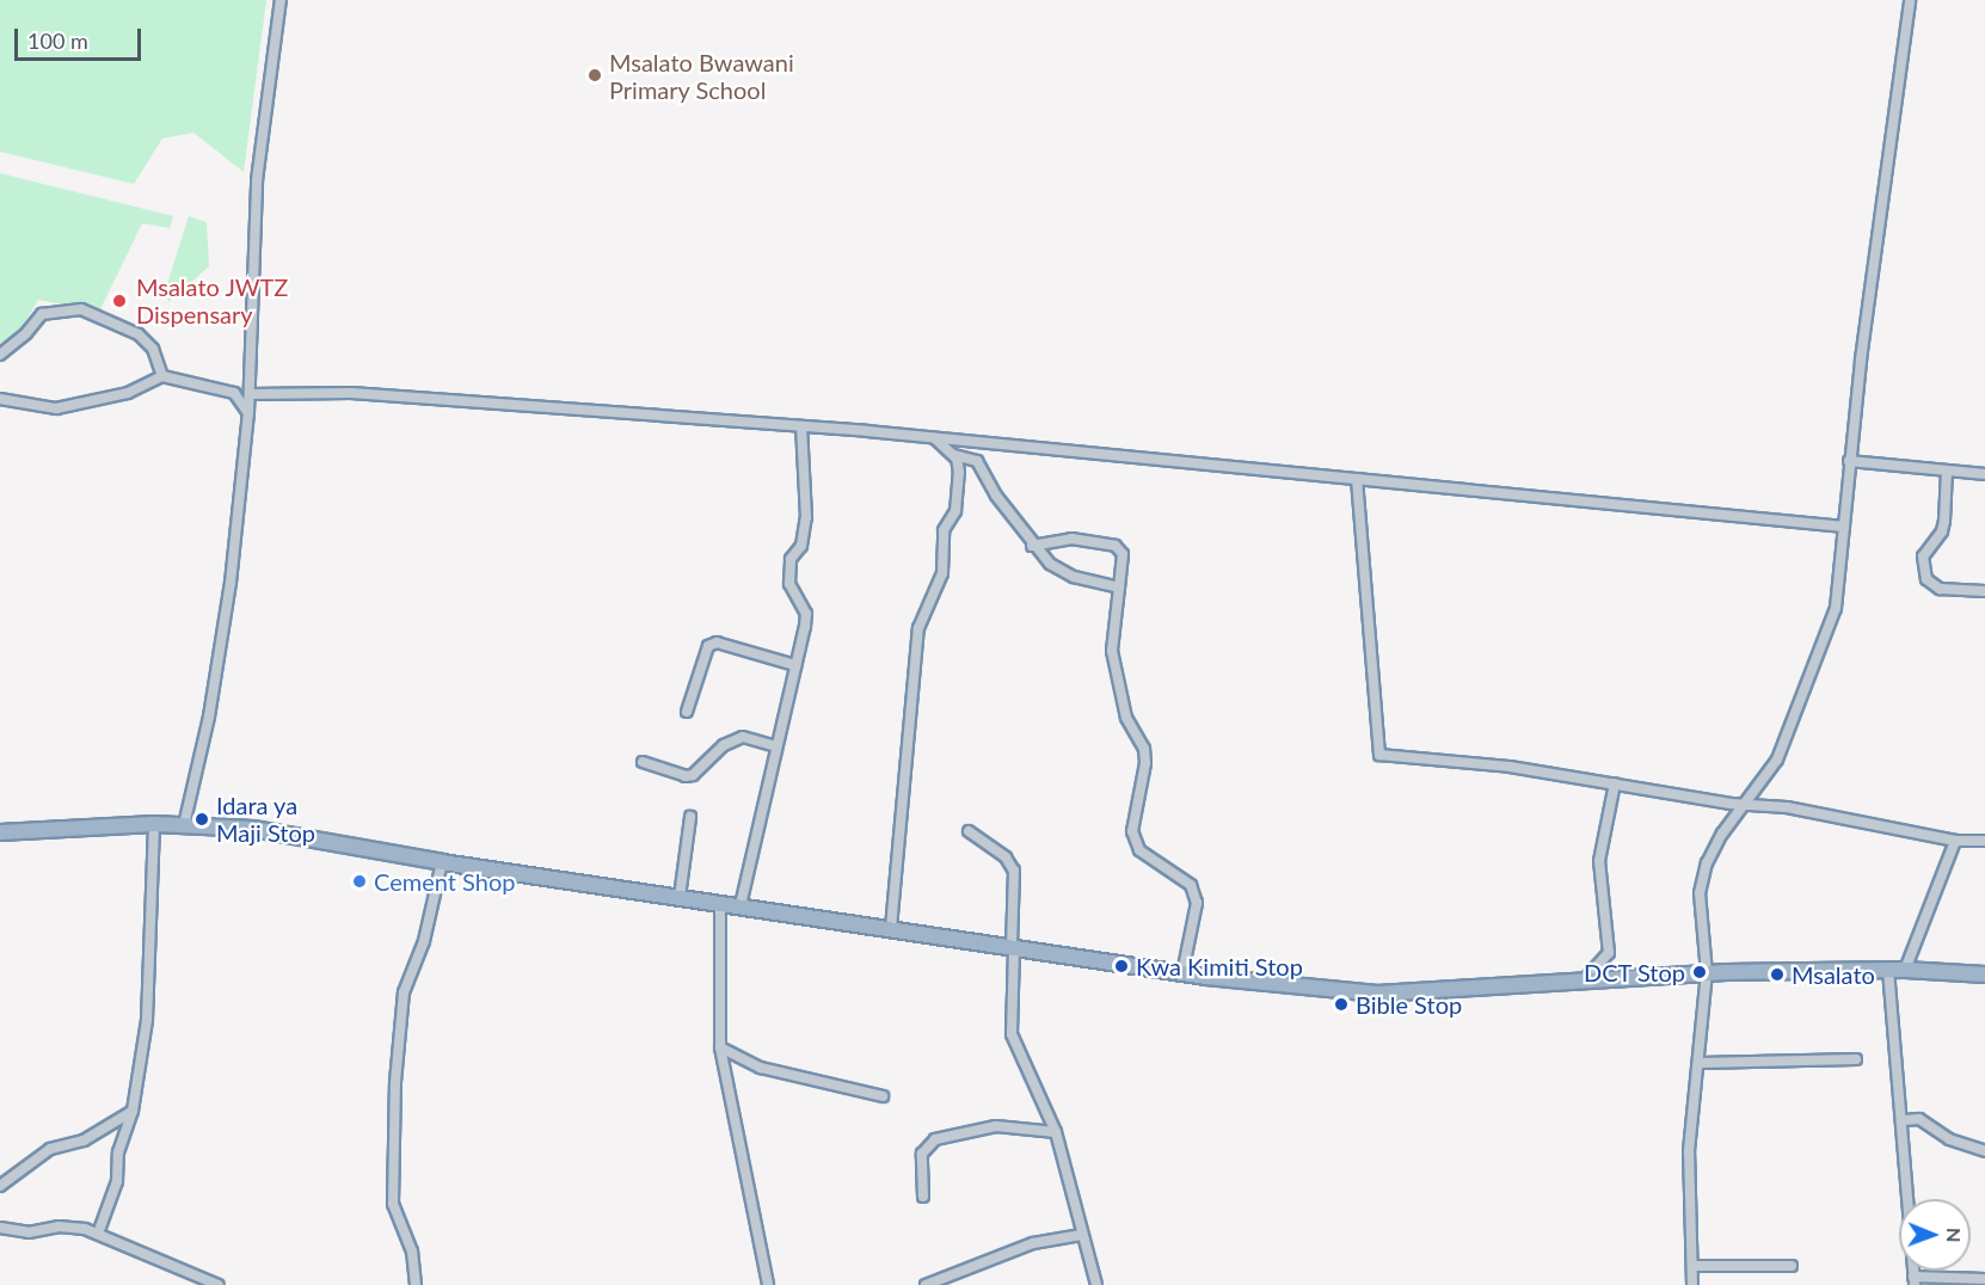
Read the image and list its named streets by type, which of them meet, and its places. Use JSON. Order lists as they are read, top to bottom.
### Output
{
  "places": [
    "Msalato Bwawani Primary School",
    "Msalato JWTZ Dispensary",
    "Idara ya Maji Stop",
    "Cement Shop",
    "Kwa Kimiti Stop",
    "DCT Stop",
    "Msalato",
    "Bible Stop"
  ],
  "scale_bar": "100 m",
  "north": "right"
}
